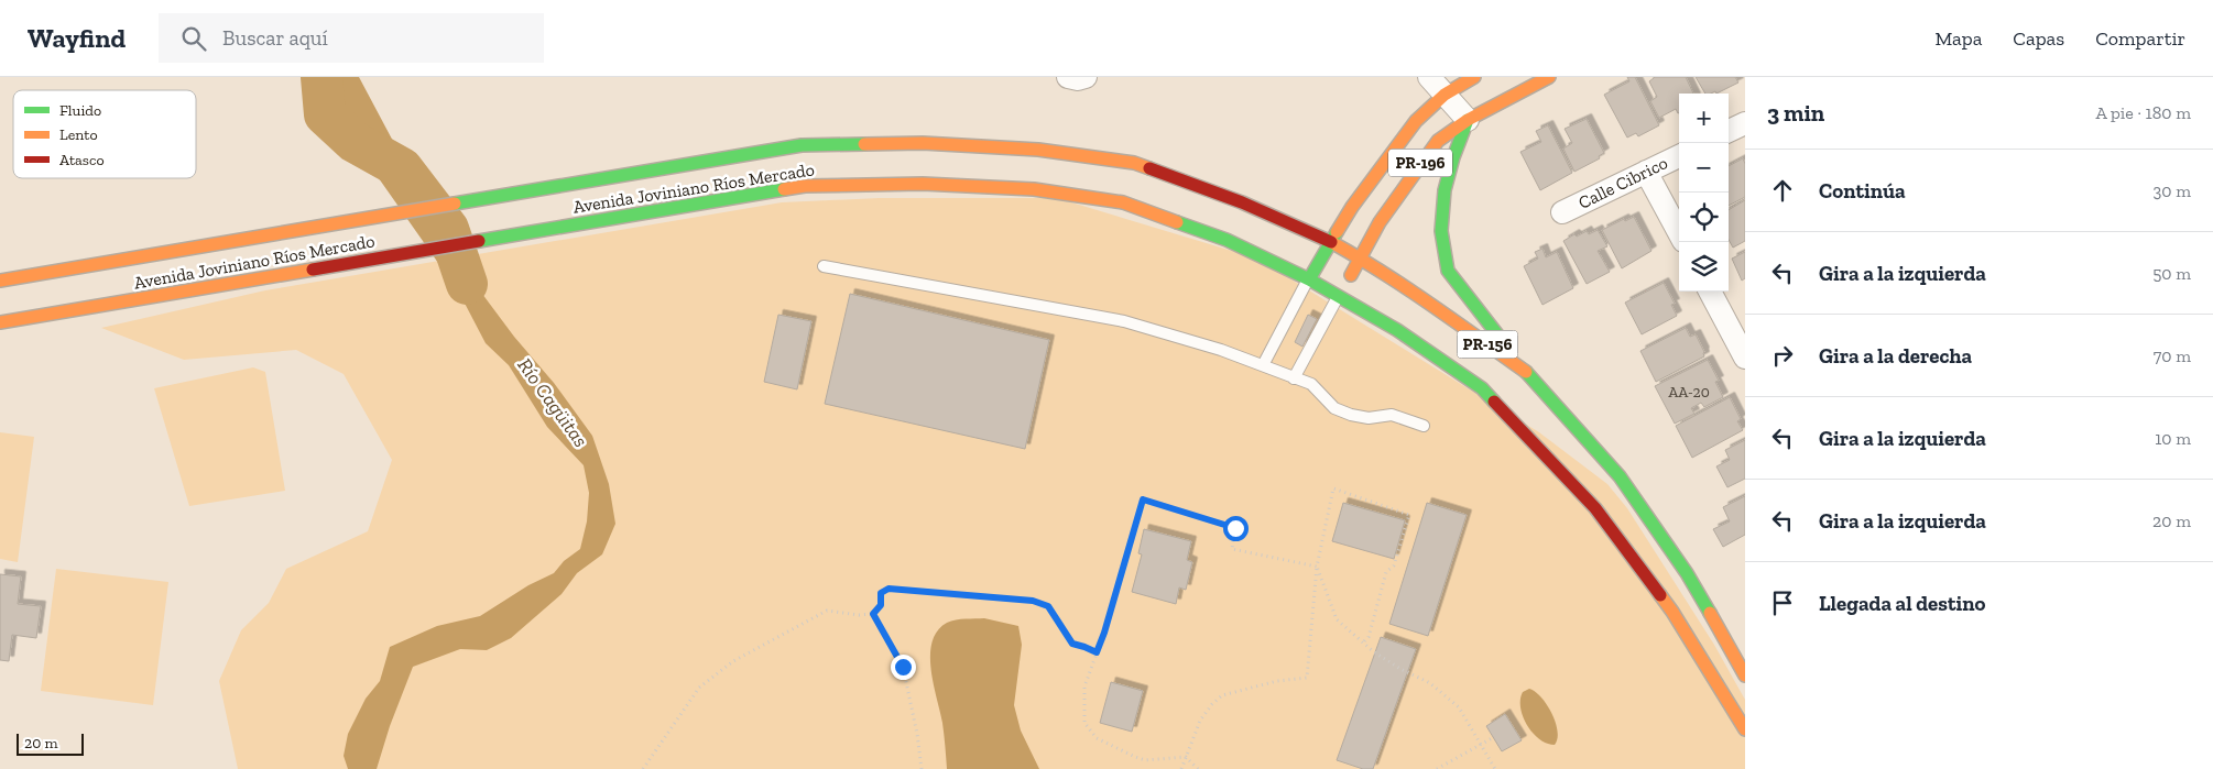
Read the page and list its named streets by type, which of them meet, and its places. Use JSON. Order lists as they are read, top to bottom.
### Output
{
  "streets": {
    "main road": ["PR-196", "Avenida Joviniano Ríos Mercado", "PR-156"],
    "street": ["Calle Cibrico"]
  },
  "crossings": [
    ["PR-196", "Avenida Joviniano Ríos Mercado"]
  ],
  "water": ["Río Cagüitas"],
  "house_numbers": ["AA-20"],
  "legend": ["Fluido", "Lento", "Atasco"],
  "scale_bar": "20 m",
  "page": {
    "header": "Wayfind",
    "search": "Buscar aquí",
    "nav": ["Mapa", "Capas", "Compartir"],
    "heading": ["3 min", "A pie · 180 m"],
    "map_buttons": ["+", "−"],
    "list": [
      ["Continúa", "30 m"],
      ["Gira a la izquierda", "50 m"],
      ["Gira a la derecha", "70 m"],
      ["Gira a la izquierda", "10 m"],
      ["Gira a la izquierda", "20 m"],
      "Llegada al destino"
    ],
    "scale": "20 m"
  }
}
